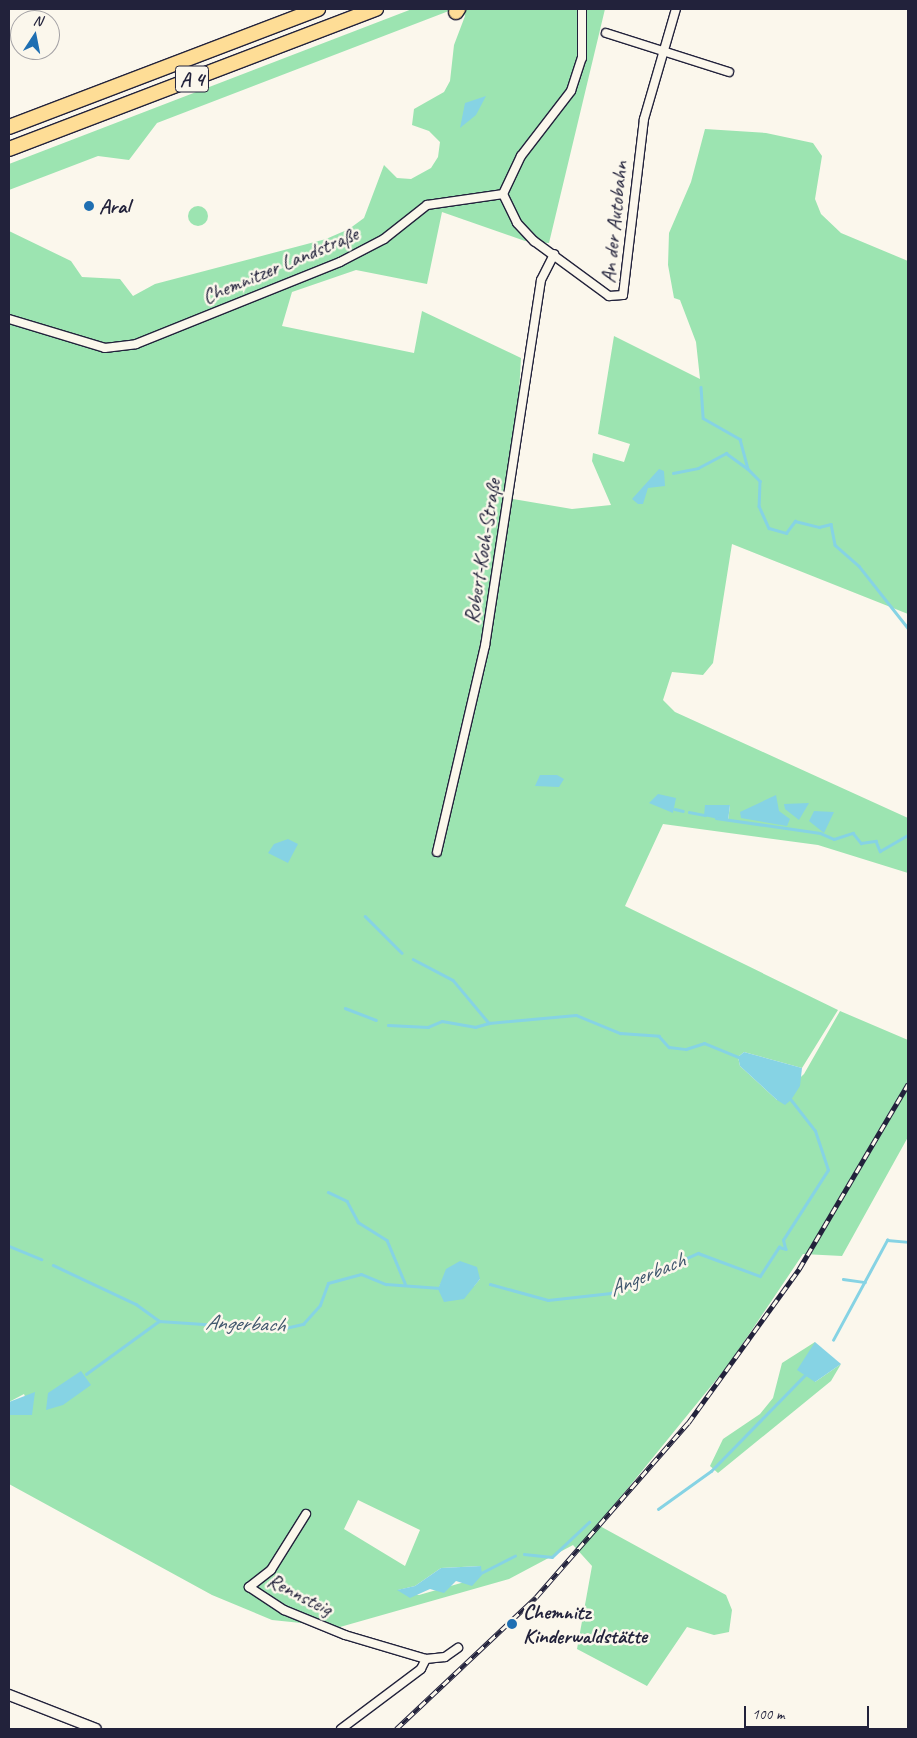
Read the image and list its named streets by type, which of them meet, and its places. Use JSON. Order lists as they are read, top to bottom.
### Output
{
  "streets": {
    "highway": ["A 4"],
    "street": [
      "An der Autobahn",
      "Chemnitzer Landstraße",
      "Robert-Koch-Straße",
      "Rennsteig"
    ]
  },
  "crossings": [
    ["An der Autobahn", "Chemnitzer Landstraße"],
    ["An der Autobahn", "Robert-Koch-Straße"]
  ],
  "water": ["Angerbach"],
  "places": ["Aral", "Chemnitz Kinderwaldstätte"],
  "scale_bar": "100 m",
  "north": "top"
}
